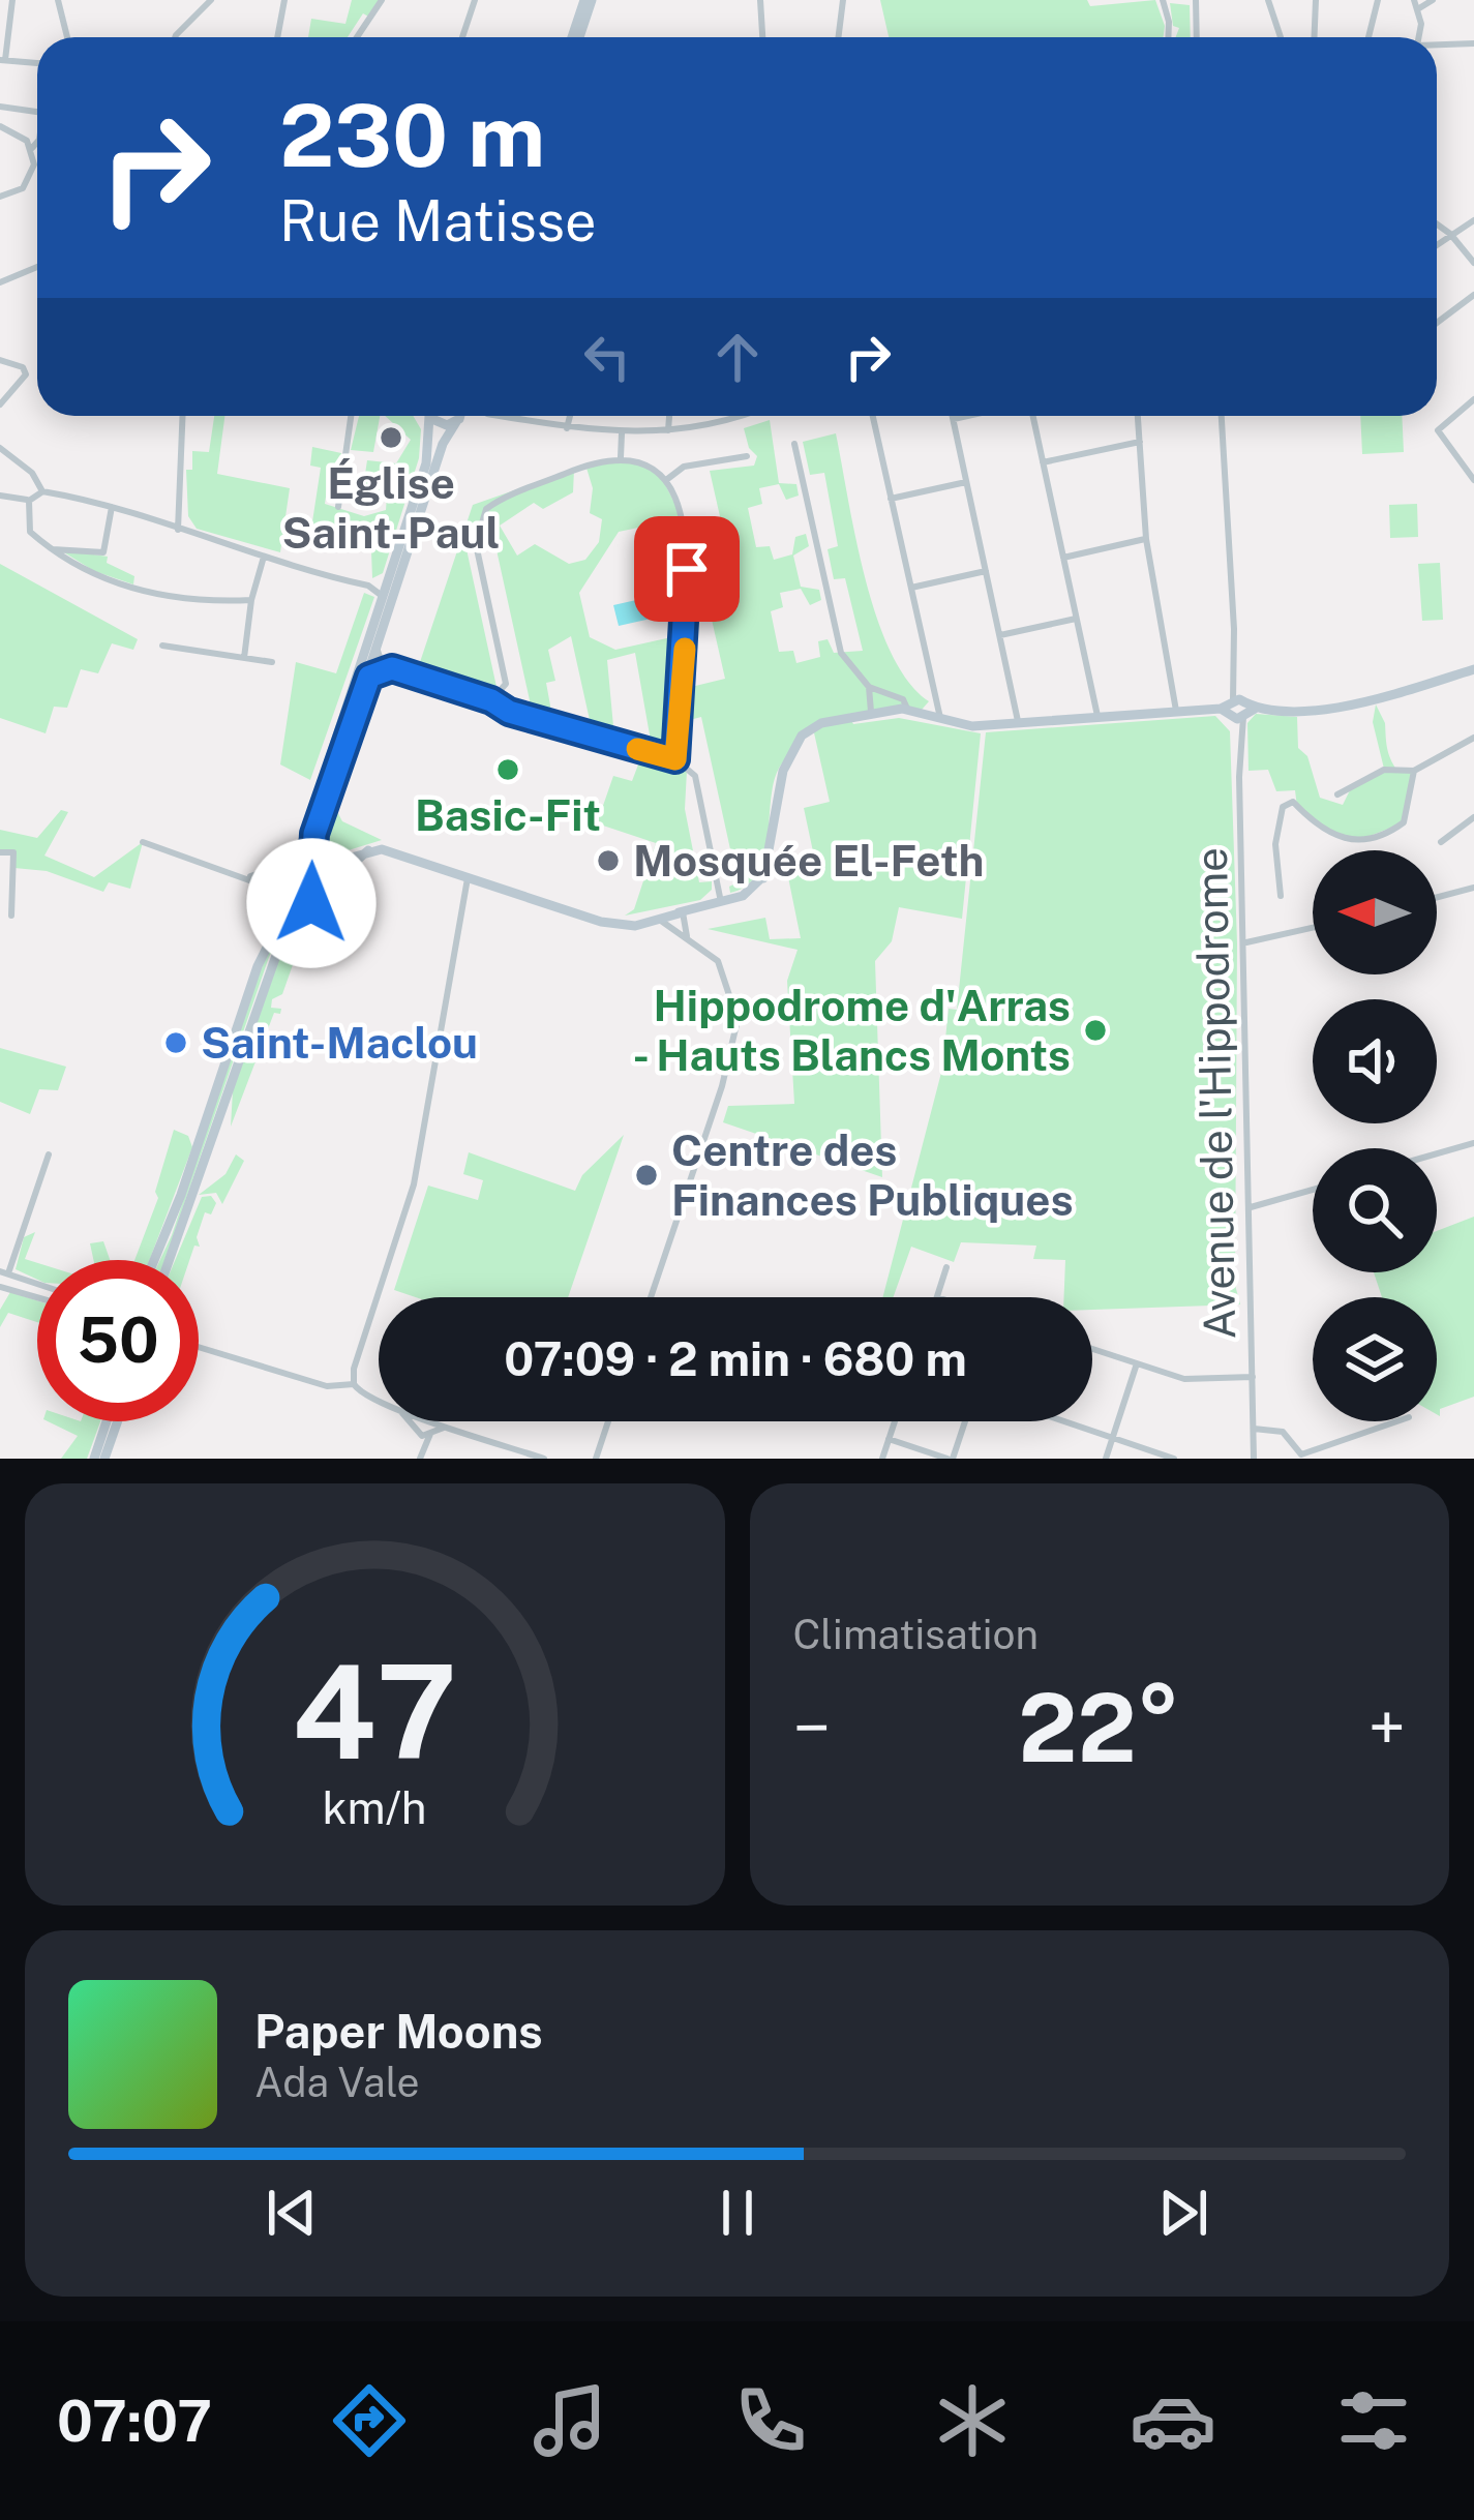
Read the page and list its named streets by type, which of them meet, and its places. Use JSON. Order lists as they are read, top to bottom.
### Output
{
  "streets": {
    "street": ["Avenue de l'Hippodrome"]
  },
  "places": [
    "Église Saint-Paul",
    "Basic-Fit",
    "Mosquée El-Feth",
    "Hippodrome d'Arras - Hauts Blancs Monts",
    "Saint-Maclou",
    "Centre des Finances Publiques"
  ],
  "north": "left",
  "page": {
    "turn": ["230 m", "Rue Matisse"],
    "limit": "50",
    "trip": "07:09 · 2 min · 680 m",
    "tile": "Climatisation",
    "heat": ["−", "22°", "+"],
    "song": ["Paper Moons", "Ada Vale"],
    "tabs": "07:07",
    "gauge": ["47", "km/h"]
  }
}
